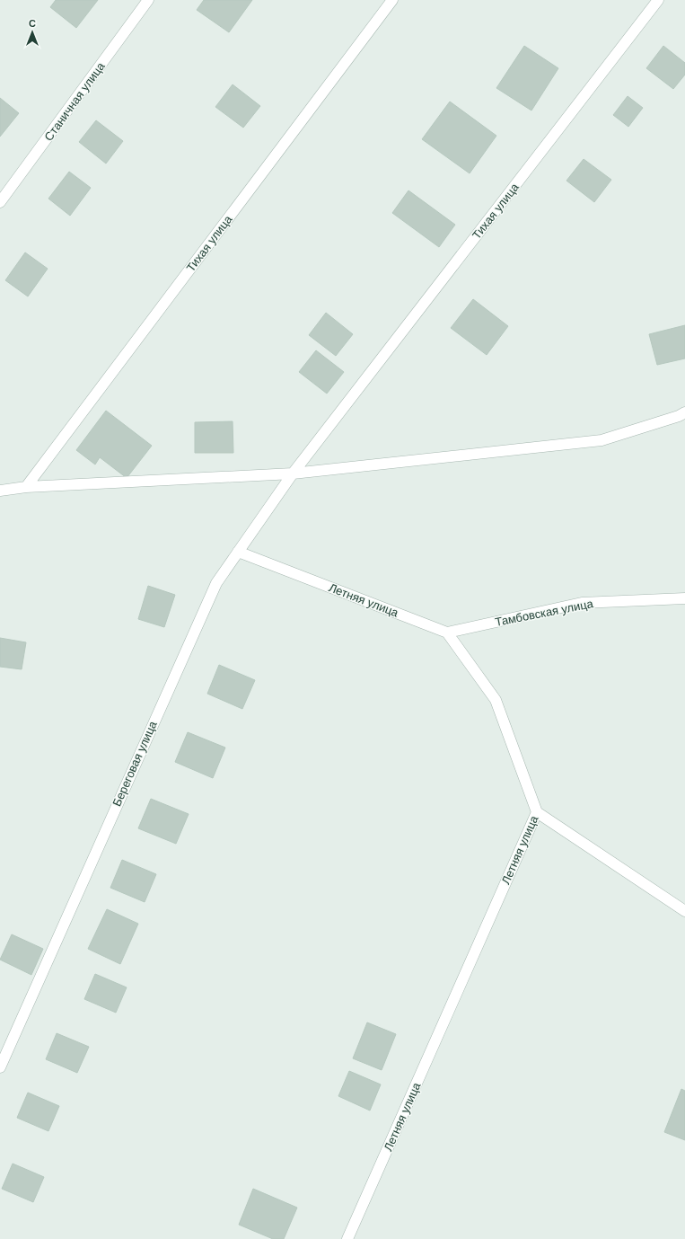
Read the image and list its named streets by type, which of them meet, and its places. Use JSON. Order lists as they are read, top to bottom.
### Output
{
  "streets": {
    "street": [
      "Станичная улица",
      "Тихая улица",
      "Летняя улица",
      "Тамбовская улица",
      "Береговая улица"
    ]
  },
  "crossings": [
    ["Тихая улица", "Береговая улица"],
    ["Летняя улица", "Тамбовская улица"],
    ["Летняя улица", "Береговая улица"]
  ],
  "north": "top"
}
